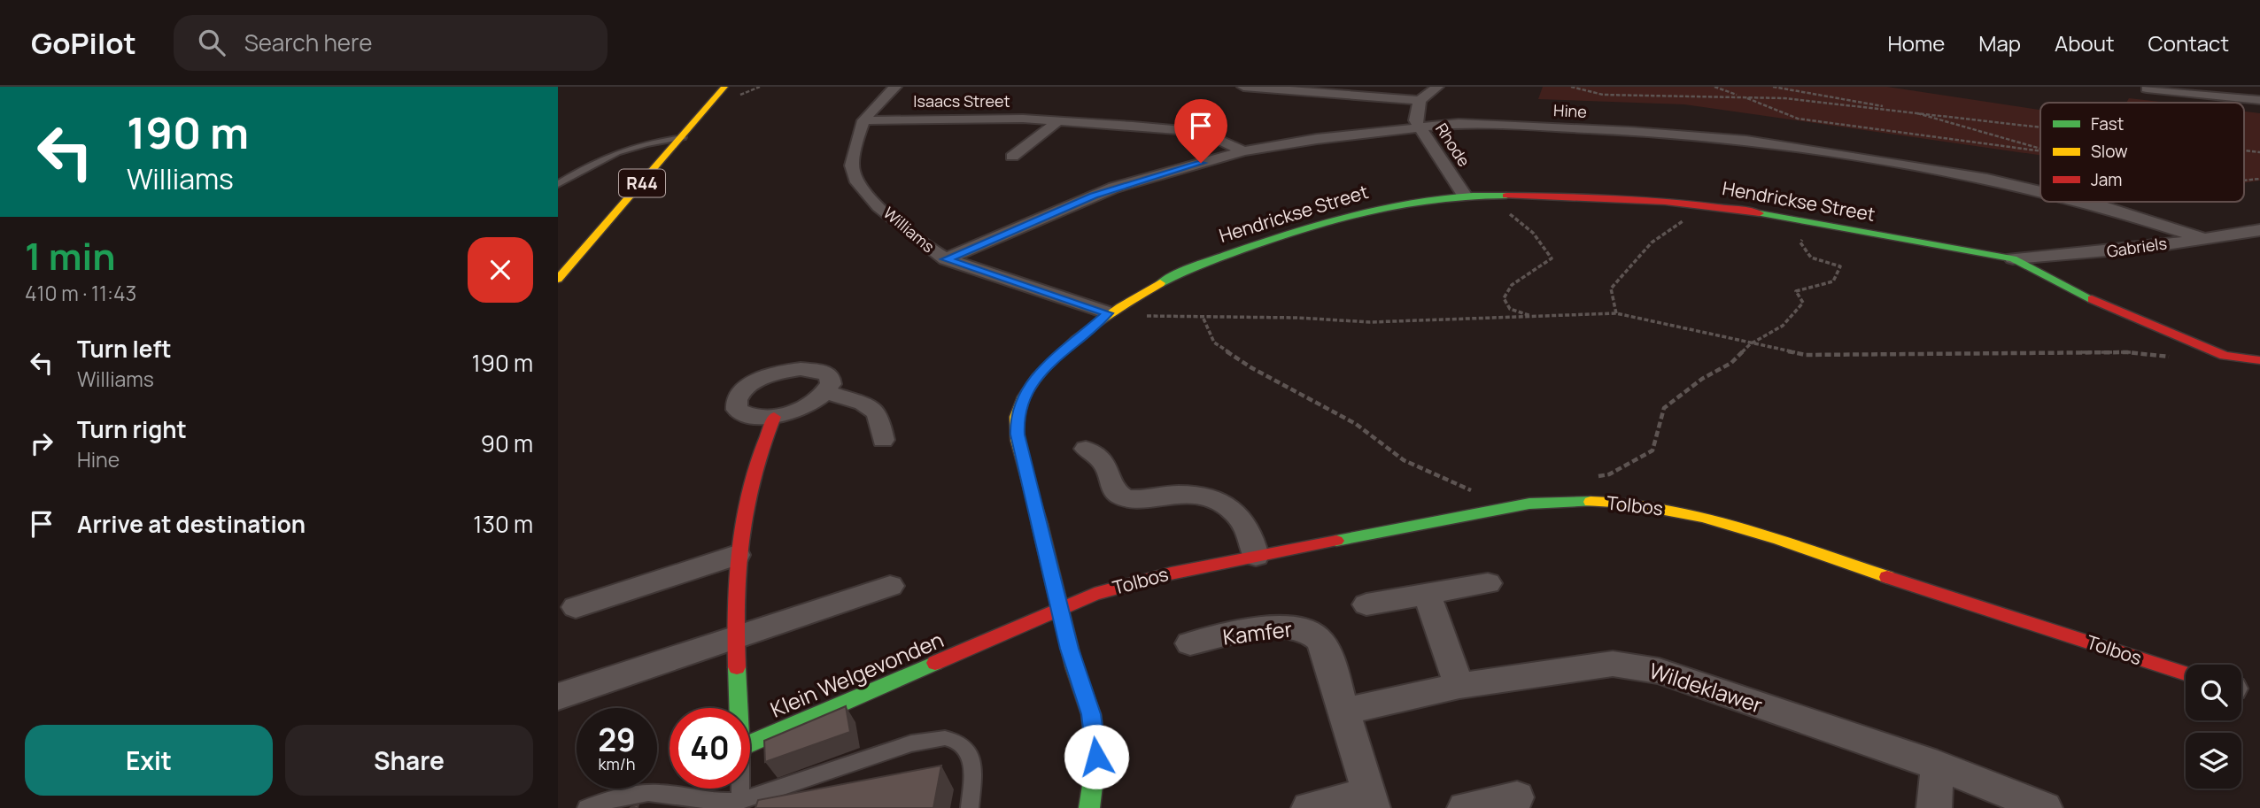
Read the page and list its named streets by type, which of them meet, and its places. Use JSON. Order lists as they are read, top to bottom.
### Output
{
  "streets": {
    "street": [
      "Isaacs Street",
      "Hine",
      "Rhode",
      "R44",
      "Hendrickse Street",
      "Williams",
      "Gabriels",
      "Tolbos",
      "Kamfer",
      "Klein Welgevonden",
      "Wildeklawer"
    ]
  },
  "crossings": [
    ["Isaacs Street", "Hine"],
    ["Isaacs Street", "Williams"],
    ["Hine", "Rhode"],
    ["Hine", "Williams"],
    ["Hine", "Gabriels"],
    ["Rhode", "Hendrickse Street"],
    ["Hendrickse Street", "Williams"],
    ["Hendrickse Street", "Gabriels"],
    ["Hendrickse Street", "Tolbos"],
    ["Hendrickse Street", "Klein Welgevonden"],
    ["Tolbos", "Klein Welgevonden"],
    ["Kamfer", "Wildeklawer"]
  ],
  "legend": ["Fast", "Slow", "Jam"],
  "page": {
    "header": "GoPilot",
    "search": "Search here",
    "nav": [
      "Home",
      "Map",
      "About",
      "Contact"
    ],
    "turn": ["190 m", "Williams"],
    "heading": ["1 min", "410 m · 11:43"],
    "list": [
      {
        "name": "Turn left",
        "note": "Williams",
        "value": "190 m"
      },
      {
        "name": "Turn right",
        "note": "Hine",
        "value": "90 m"
      },
      {
        "name": "Arrive at destination",
        "value": "130 m"
      }
    ],
    "speed": "29 km/h",
    "limit": "40",
    "buttons": ["Exit", "Share"]
  }
}
